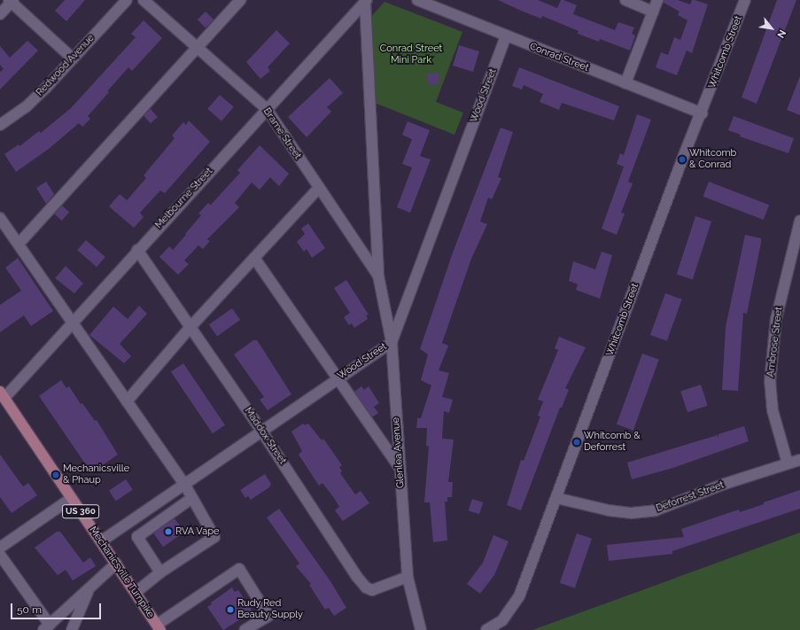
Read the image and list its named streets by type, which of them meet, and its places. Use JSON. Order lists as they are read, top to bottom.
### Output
{
  "streets": {
    "main road": ["US 360", "Mechanicsville Turnpike"],
    "street": [
      "Whitcomb Street",
      "Conrad Street",
      "Redwood Avenue",
      "Wood Street",
      "Brame Street",
      "Melbourne Street",
      "Ambrose Street",
      "Maddox Street",
      "Glenlea Avenue",
      "Deforrest Street"
    ]
  },
  "crossings": [
    ["Whitcomb Street", "Conrad Street"],
    ["Whitcomb Street", "Deforrest Street"],
    ["Conrad Street", "Wood Street"],
    ["Wood Street", "Maddox Street"],
    ["Wood Street", "Glenlea Avenue"],
    ["Wood Street", "Mechanicsville Turnpike"],
    ["Brame Street", "Melbourne Street"],
    ["Brame Street", "Glenlea Avenue"],
    ["Melbourne Street", "Maddox Street"],
    ["Melbourne Street", "Mechanicsville Turnpike"],
    ["Ambrose Street", "Deforrest Street"],
    ["Maddox Street", "Glenlea Avenue"]
  ],
  "parks": ["Conrad Street Mini Park"],
  "places": [
    "Whitcomb & Conrad",
    "Whitcomb & Deforrest",
    "Mechanicsville & Phaup",
    "RVA Vape",
    "Rudy Red Beauty Supply"
  ],
  "scale_bar": "50 m",
  "north": "bottom right"
}
